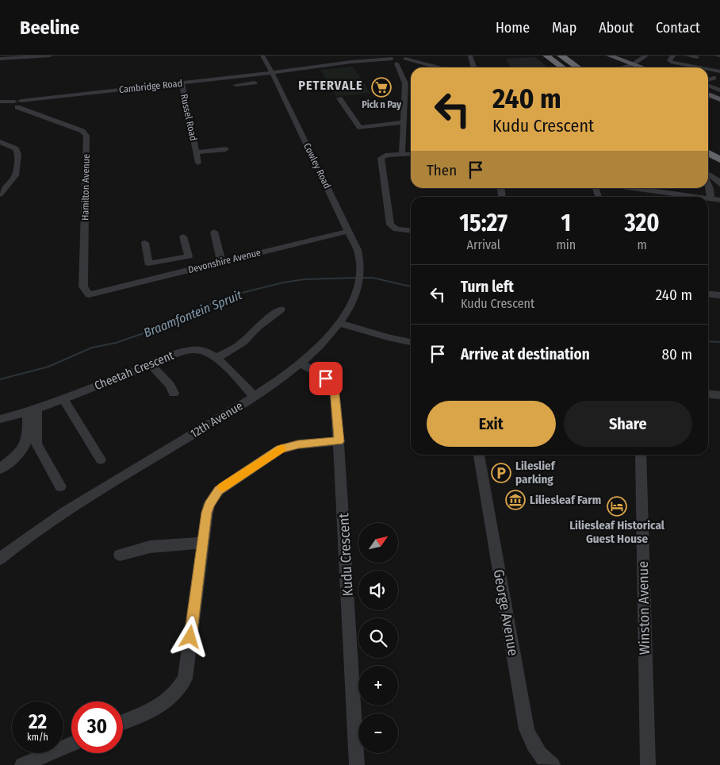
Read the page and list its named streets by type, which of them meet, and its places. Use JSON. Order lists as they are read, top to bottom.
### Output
{
  "streets": {
    "street": [
      "Cambridge Road",
      "Russel Road",
      "Cowley Road",
      "Hamilton Avenue",
      "Devonshire Avenue",
      "Cheetah Crescent",
      "12th Avenue",
      "Kudu Crescent",
      "Winston Avenue",
      "George Avenue"
    ]
  },
  "crossings": [
    ["Cambridge Road", "Russel Road"],
    ["Cambridge Road", "Cowley Road"],
    ["Cambridge Road", "Hamilton Avenue"],
    ["Cowley Road", "Devonshire Avenue"],
    ["Cowley Road", "12th Avenue"],
    ["Hamilton Avenue", "Devonshire Avenue"],
    ["Devonshire Avenue", "12th Avenue"],
    ["Cheetah Crescent", "12th Avenue"],
    ["12th Avenue", "Kudu Crescent"]
  ],
  "districts": ["PETERVALE"],
  "water": ["Braamfontein Spruit"],
  "places": {
    "supermarket": ["Pick n Pay"],
    "parking": ["Lileslief parking"],
    "museum": ["Liliesleaf Farm"],
    "hotel": ["Liliesleaf Historical Guest House"]
  },
  "north": "top right",
  "page": {
    "header": "Beeline",
    "nav": [
      "Home",
      "Map",
      "About",
      "Contact"
    ],
    "turn": ["240 m", "Kudu Crescent"],
    "then": "Then",
    "eta": [
      "15:27",
      "Arrival",
      "1",
      "min",
      "320",
      "m"
    ],
    "list": [
      {
        "name": "Turn left",
        "note": "Kudu Crescent",
        "value": "240 m"
      },
      {
        "name": "Arrive at destination",
        "value": "80 m"
      }
    ],
    "buttons": ["Exit", "Share"],
    "map_buttons": ["+", "−"],
    "speed": "22 km/h",
    "limit": "30"
  }
}
